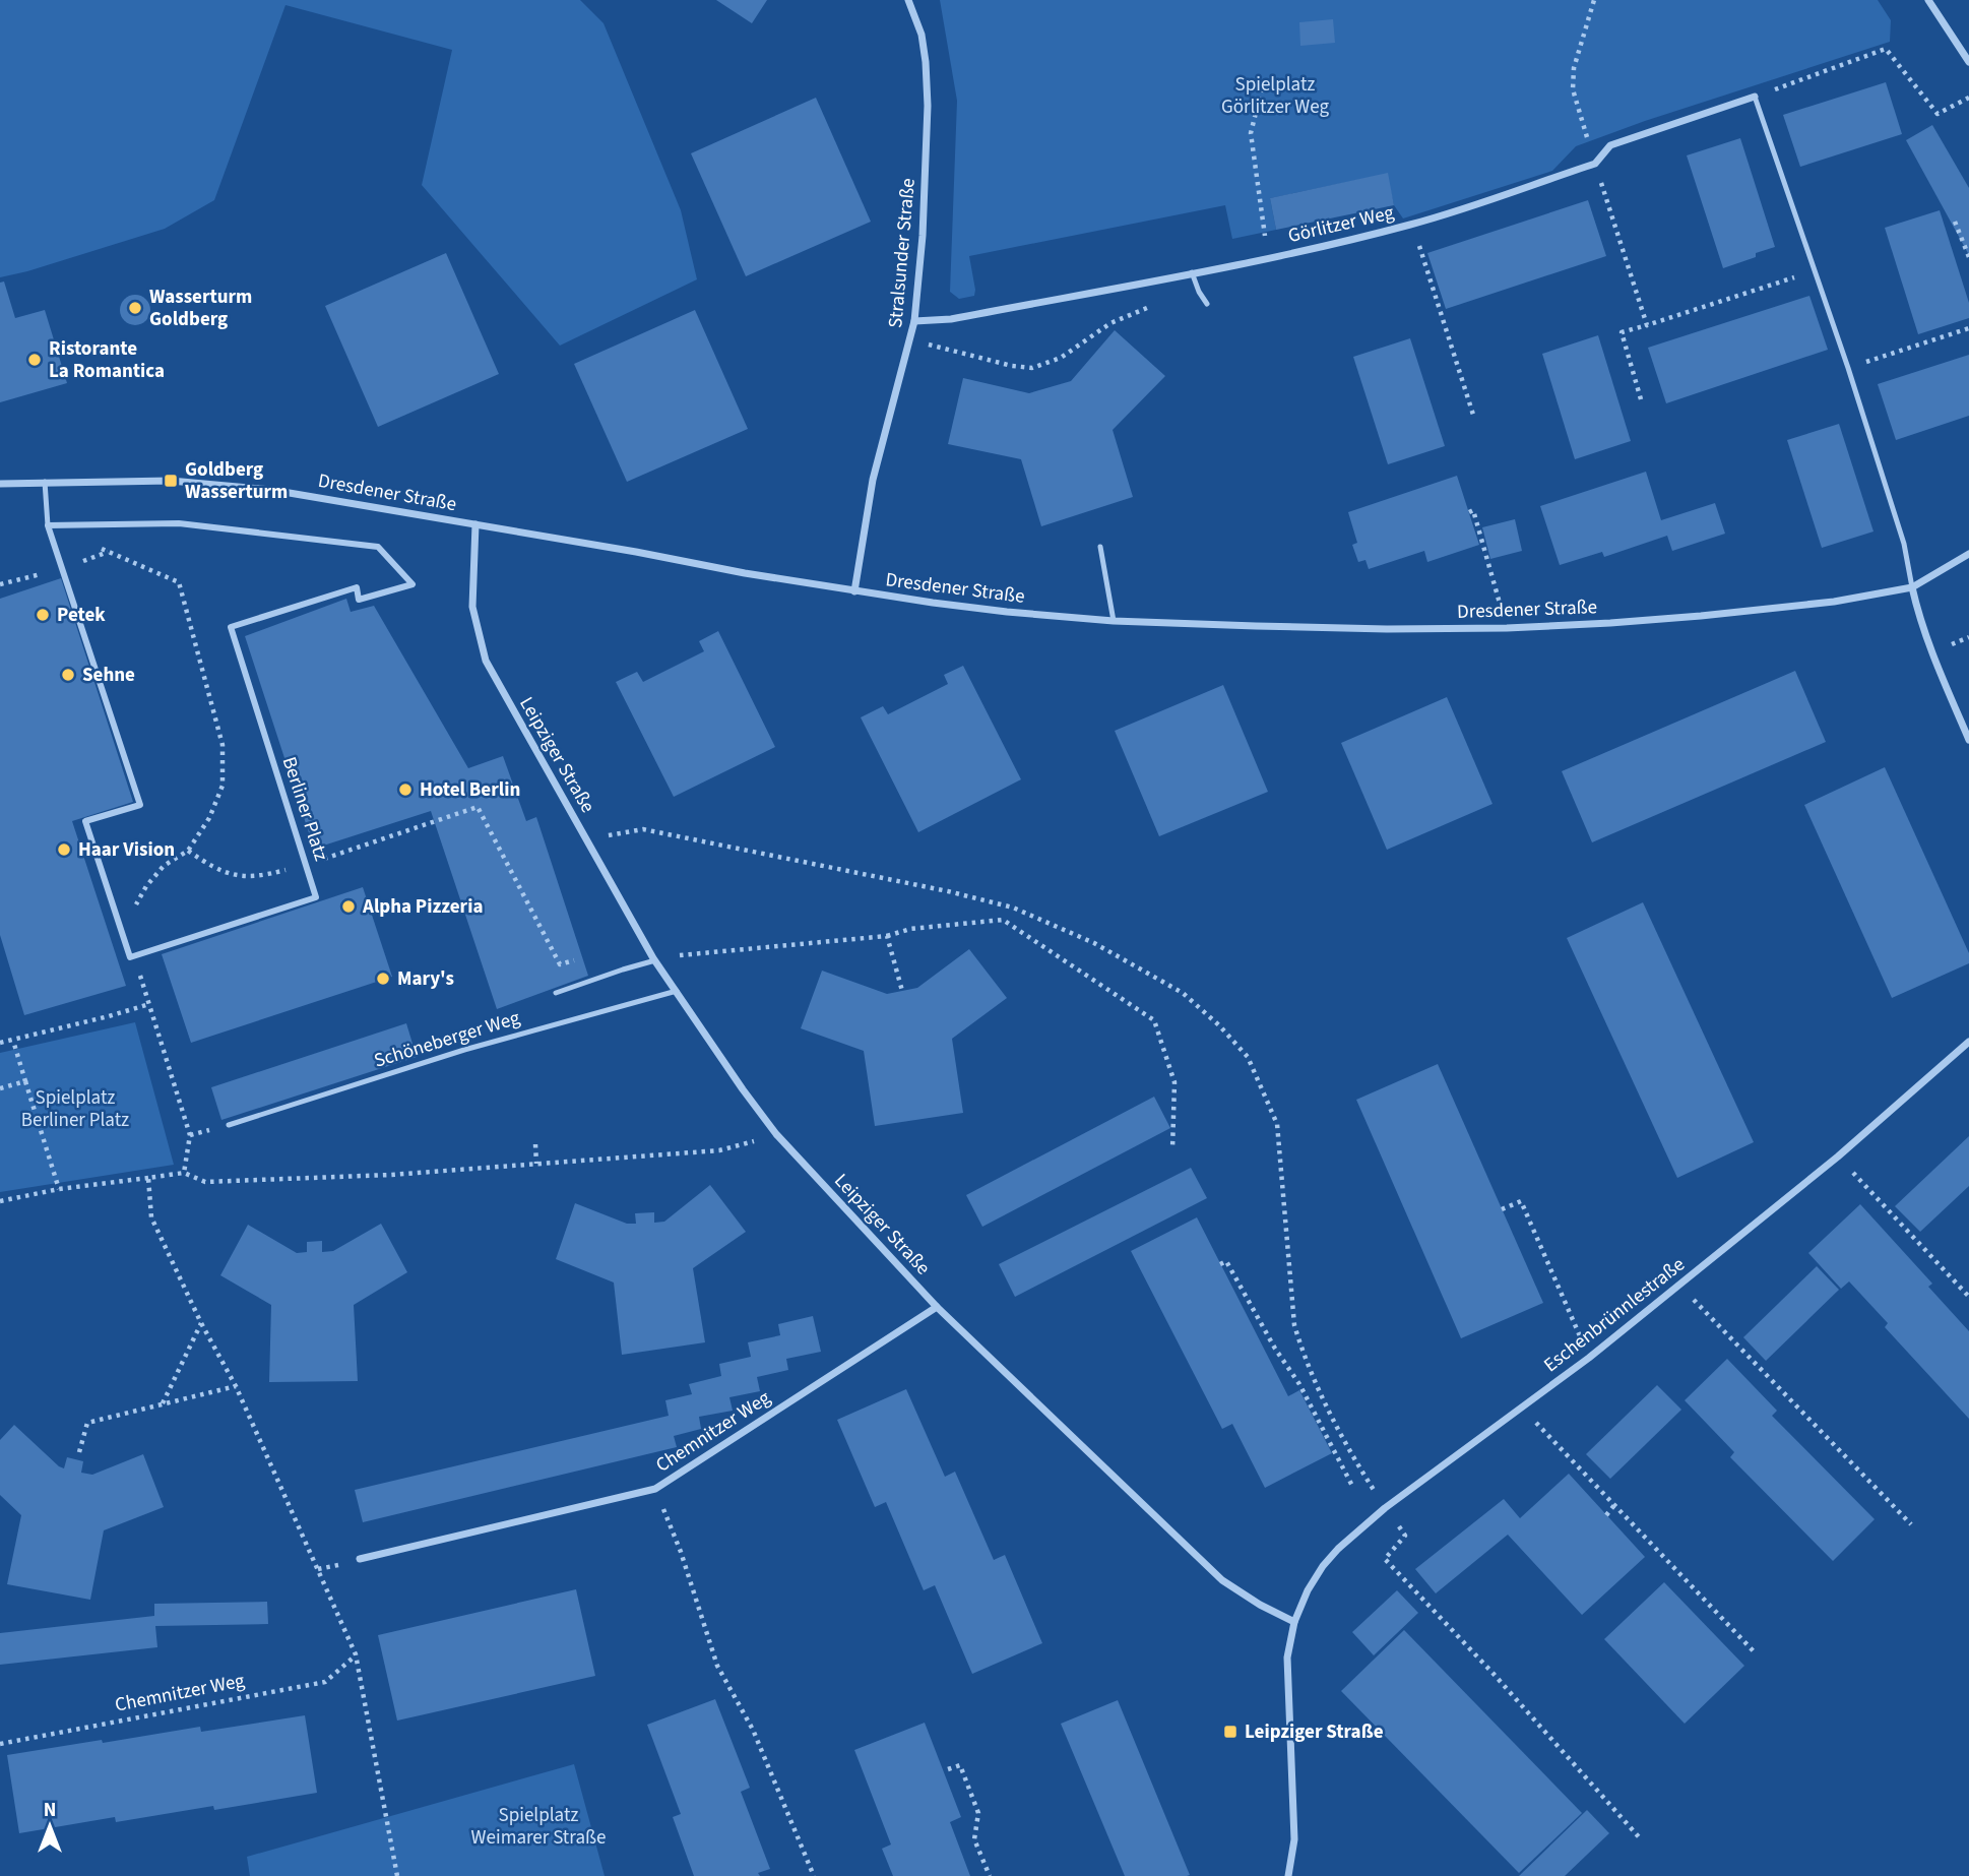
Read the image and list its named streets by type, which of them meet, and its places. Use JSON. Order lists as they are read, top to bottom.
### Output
{
  "streets": {
    "street": [
      "Görlitzer Weg",
      "Stralsunder Straße",
      "Dresdener Straße",
      "Leipziger Straße",
      "Berliner Platz",
      "Eschenbrünnlestraße",
      "Chemnitzer Weg"
    ],
    "lane": ["Schöneberger Weg"]
  },
  "crossings": [
    ["Görlitzer Weg", "Stralsunder Straße"],
    ["Stralsunder Straße", "Dresdener Straße"],
    ["Dresdener Straße", "Leipziger Straße"],
    ["Leipziger Straße", "Schöneberger Weg"],
    ["Leipziger Straße", "Eschenbrünnlestraße"],
    ["Leipziger Straße", "Chemnitzer Weg"]
  ],
  "parks": ["Spielplatz Görlitzer Weg", "Spielplatz Berliner Platz", "Spielplatz Weimarer Straße"],
  "places": {
    "other": [
      "Wasserturm Goldberg",
      "Ristorante La Romantica",
      "Petek",
      "Sehne",
      "Hotel Berlin",
      "Haar Vision",
      "Alpha Pizzeria",
      "Mary's"
    ],
    "transit": ["Goldberg Wasserturm", "Leipziger Straße"]
  },
  "north": "top"
}
